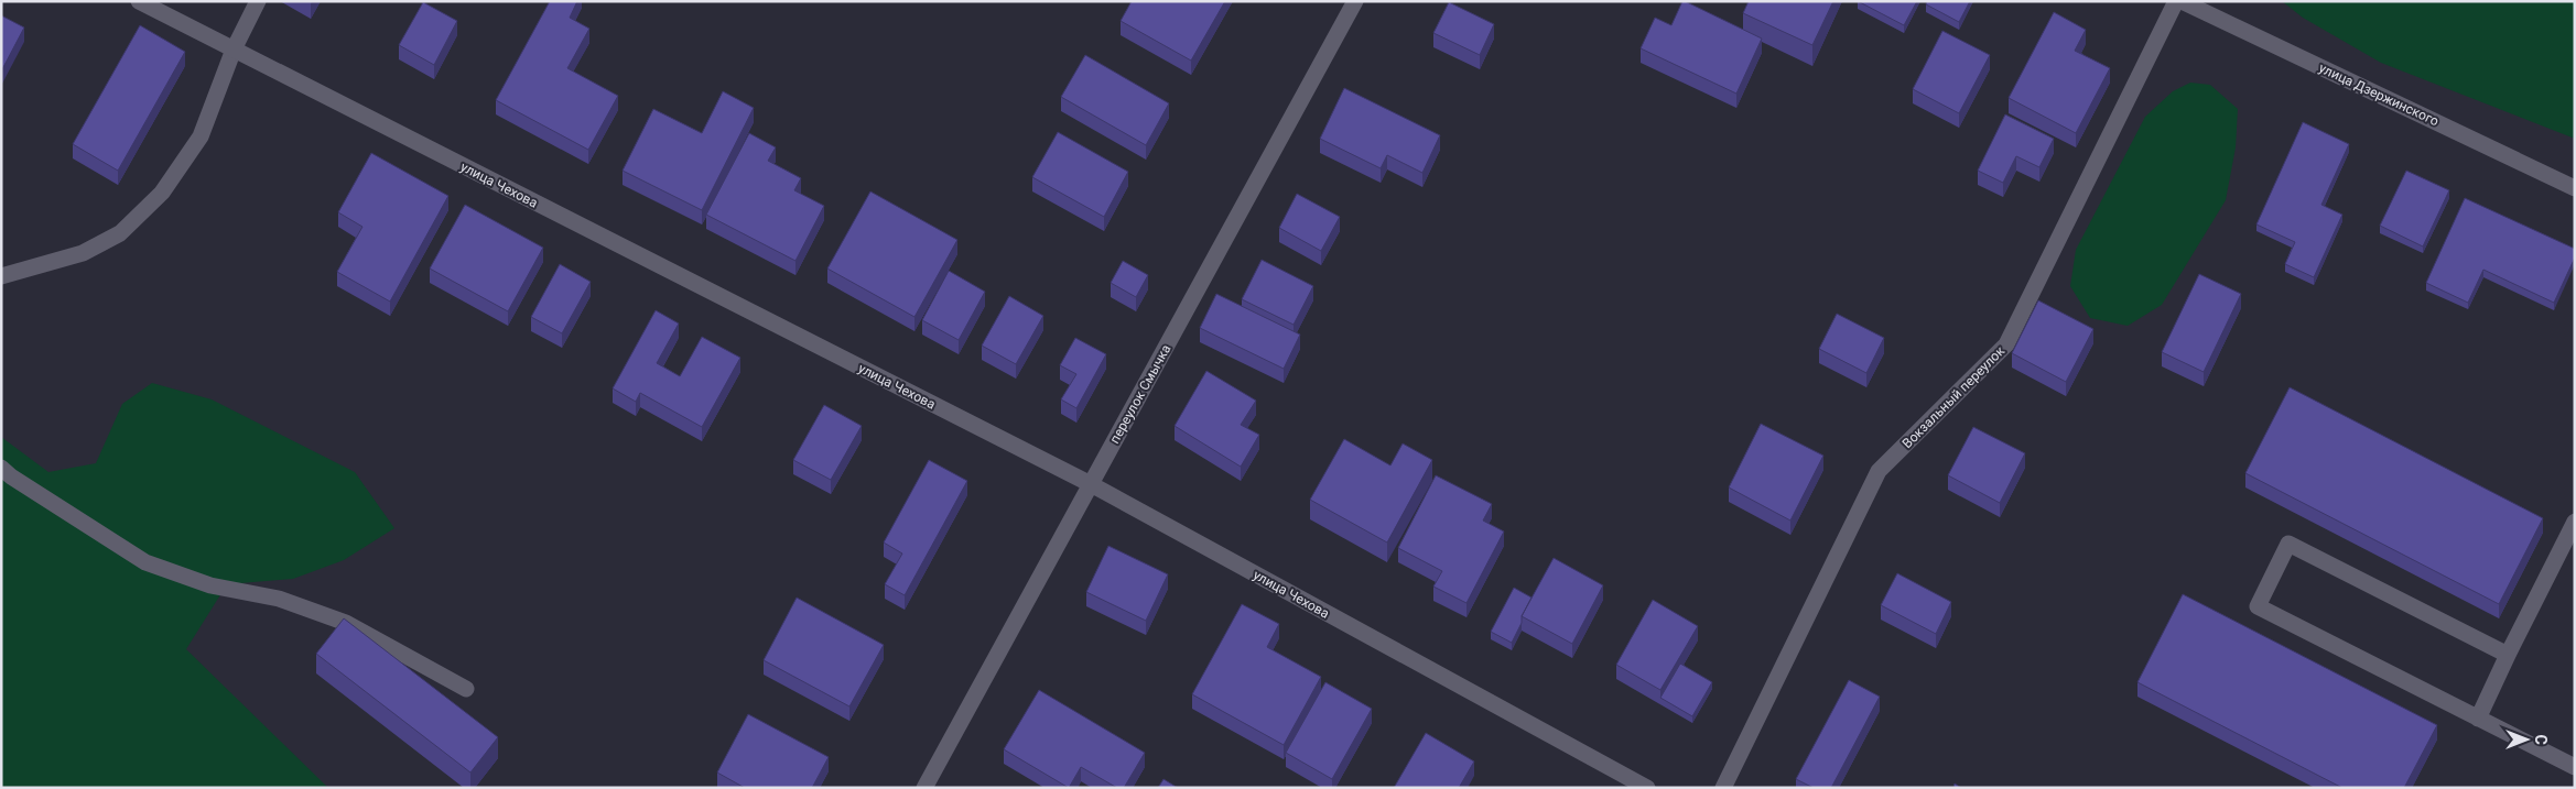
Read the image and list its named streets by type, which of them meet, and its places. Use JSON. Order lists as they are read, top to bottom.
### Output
{
  "streets": {
    "street": [
      "улица Дзержинского",
      "улица Чехова",
      "переулок Смычка",
      "Вокзальный переулок"
    ]
  },
  "crossings": [
    ["улица Чехова", "переулок Смычка"]
  ],
  "north": "right"
}
